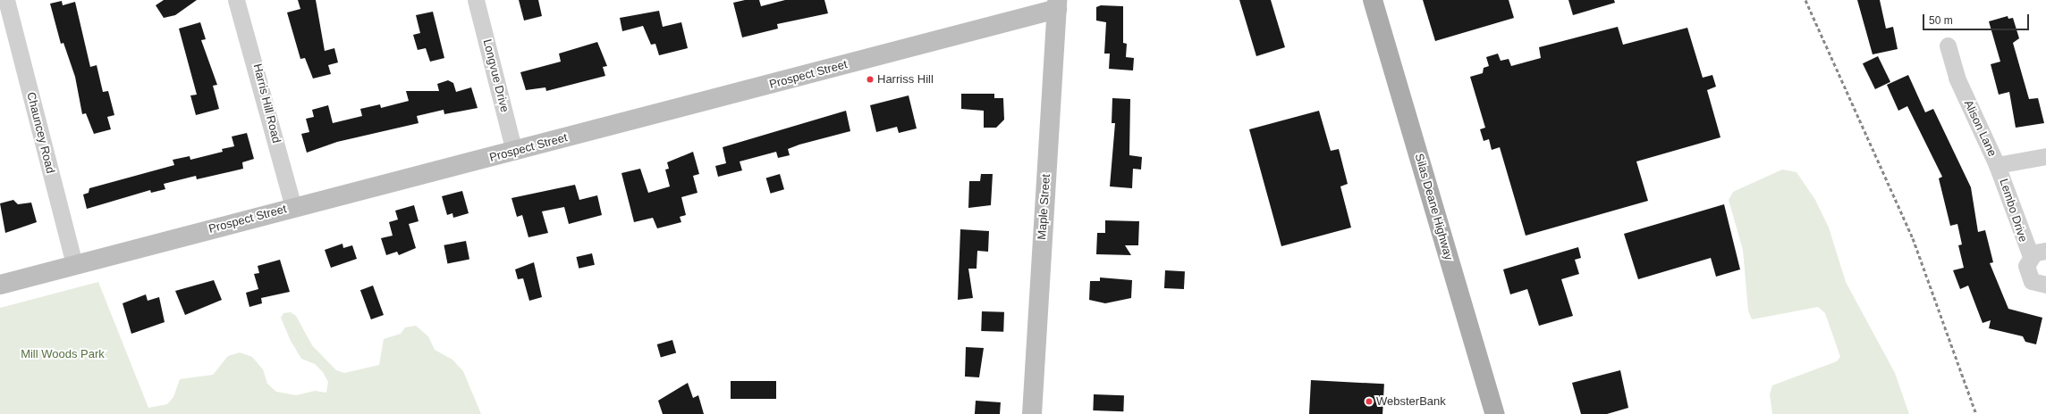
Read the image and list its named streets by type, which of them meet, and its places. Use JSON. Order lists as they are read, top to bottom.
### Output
{
  "streets": {
    "main road": ["Prospect Street", "Maple Street", "Silas Deane Highway"],
    "street": [
      "Longvue Drive",
      "Harris Hill Road",
      "Alison Lane",
      "Chauncey Road",
      "Lembo Drive"
    ]
  },
  "crossings": [
    ["Prospect Street", "Longvue Drive"],
    ["Prospect Street", "Harris Hill Road"],
    ["Prospect Street", "Chauncey Road"],
    ["Prospect Street", "Maple Street"],
    ["Alison Lane", "Lembo Drive"]
  ],
  "parks": ["Mill Woods Park"],
  "places": ["Harriss Hill", "WebsterBank"],
  "scale_bar": "50 m"
}
